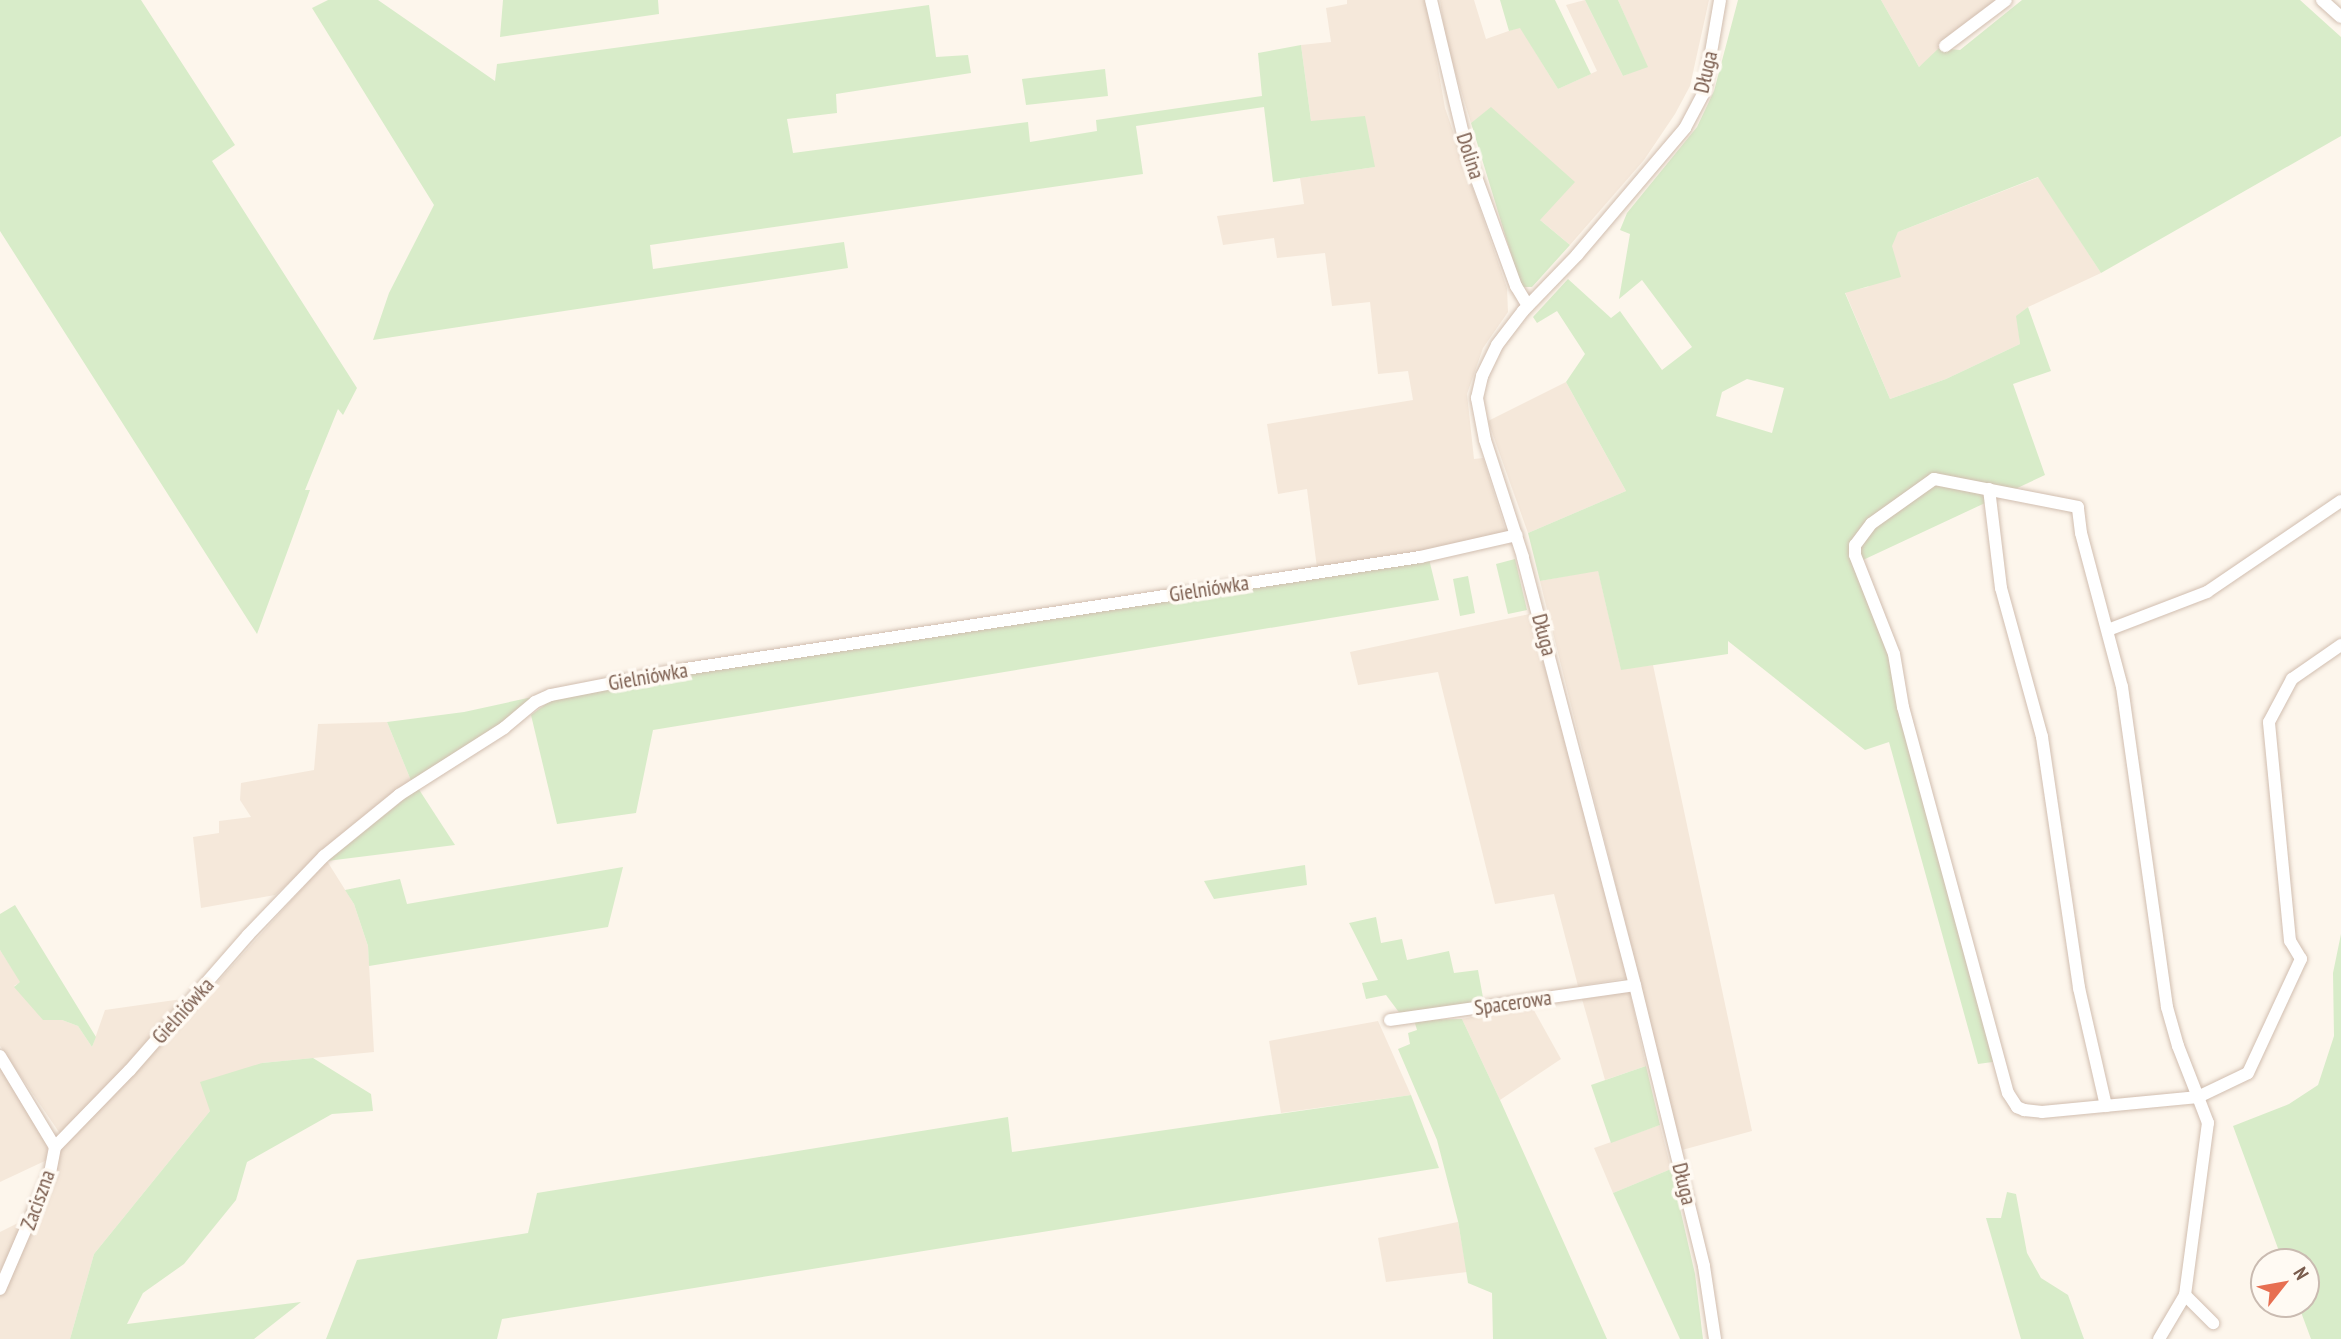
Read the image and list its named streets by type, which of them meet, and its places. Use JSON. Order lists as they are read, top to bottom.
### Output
{
  "streets": {
    "street": [
      "Długa",
      "Dolina",
      "Gielniówka",
      "Spacerowa",
      "Zaciszna"
    ]
  },
  "crossings": [
    ["Długa", "Dolina"],
    ["Długa", "Gielniówka"],
    ["Długa", "Spacerowa"],
    ["Gielniówka", "Zaciszna"]
  ],
  "north": "top right"
}
